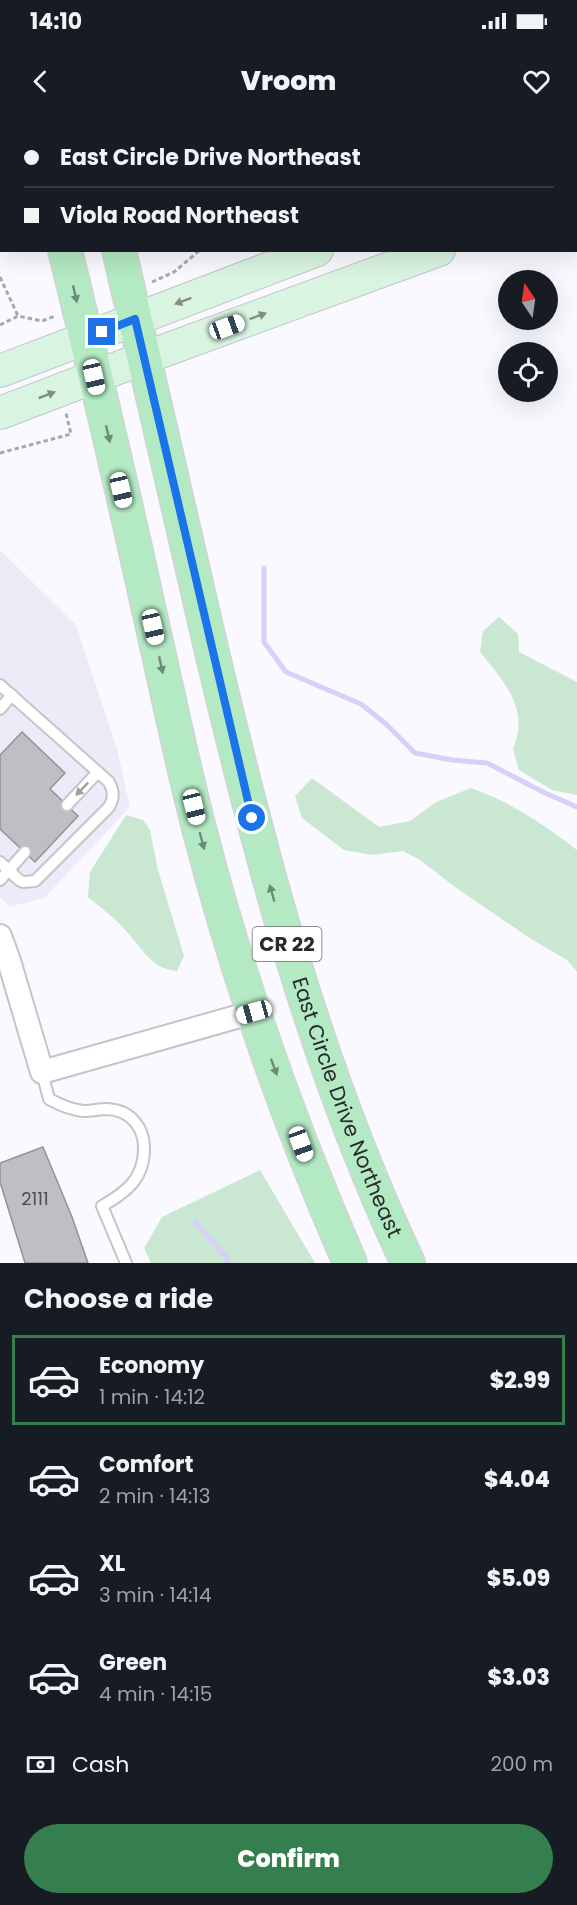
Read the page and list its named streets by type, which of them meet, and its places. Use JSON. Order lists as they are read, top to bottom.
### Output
{
  "streets": {
    "main road": ["CR 22", "East Circle Drive Northeast"]
  },
  "house_numbers": ["2111"],
  "north": "top",
  "page": {
    "status": "14:10",
    "header": "Vroom",
    "banner": ["East Circle Drive Northeast", "Viola Road Northeast"],
    "heading": "Choose a ride",
    "list": [
      {
        "name": "Economy",
        "note": "1 min · 14:12",
        "value": "$2.99"
      },
      {
        "name": "Comfort",
        "note": "2 min · 14:13",
        "value": "$4.04"
      },
      {
        "name": "XL",
        "note": "3 min · 14:14",
        "value": "$5.09"
      },
      {
        "name": "Green",
        "note": "4 min · 14:15",
        "value": "$3.03"
      }
    ],
    "pay": ["Cash", "200 m"],
    "buttons": "Confirm"
  }
}
